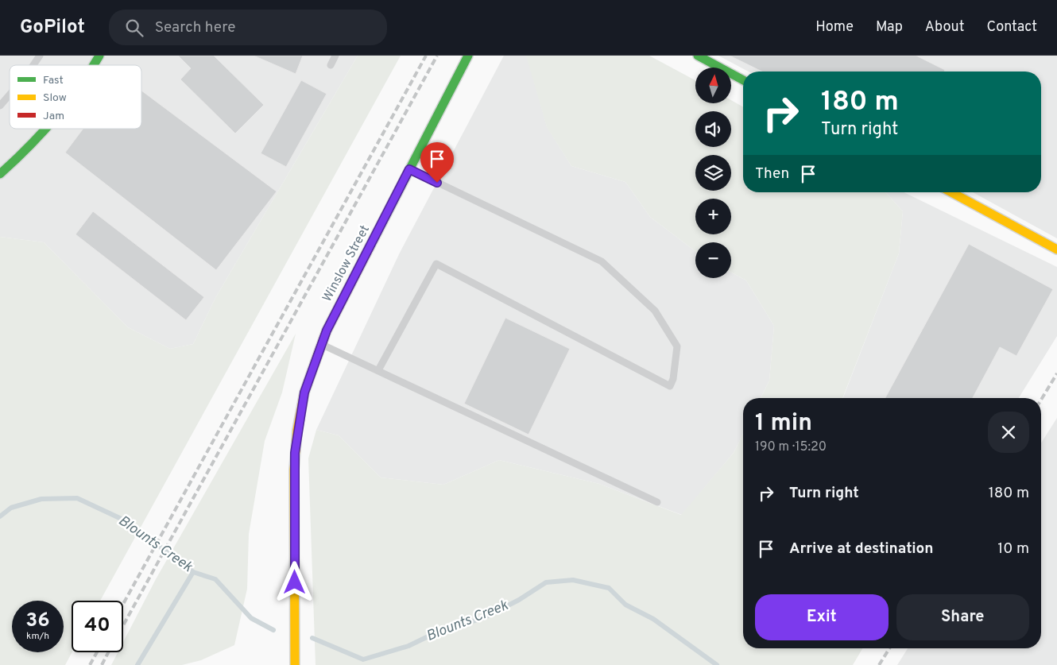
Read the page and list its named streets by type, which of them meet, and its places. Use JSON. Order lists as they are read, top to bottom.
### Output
{
  "streets": {
    "street": ["Winslow Street"]
  },
  "water": ["Blounts Creek"],
  "legend": ["Fast", "Slow", "Jam"],
  "north": "top",
  "page": {
    "header": "GoPilot",
    "search": "Search here",
    "nav": [
      "Home",
      "Map",
      "About",
      "Contact"
    ],
    "map_buttons": ["+", "−"],
    "turn": ["180 m", "Turn right"],
    "then": "Then",
    "heading": ["1 min", "190 m · 15:20"],
    "list": [
      {
        "name": "Turn right",
        "value": "180 m"
      },
      {
        "name": "Arrive at destination",
        "value": "10 m"
      }
    ],
    "buttons": ["Exit", "Share"],
    "speed": "36 km/h",
    "limit": "40"
  }
}
